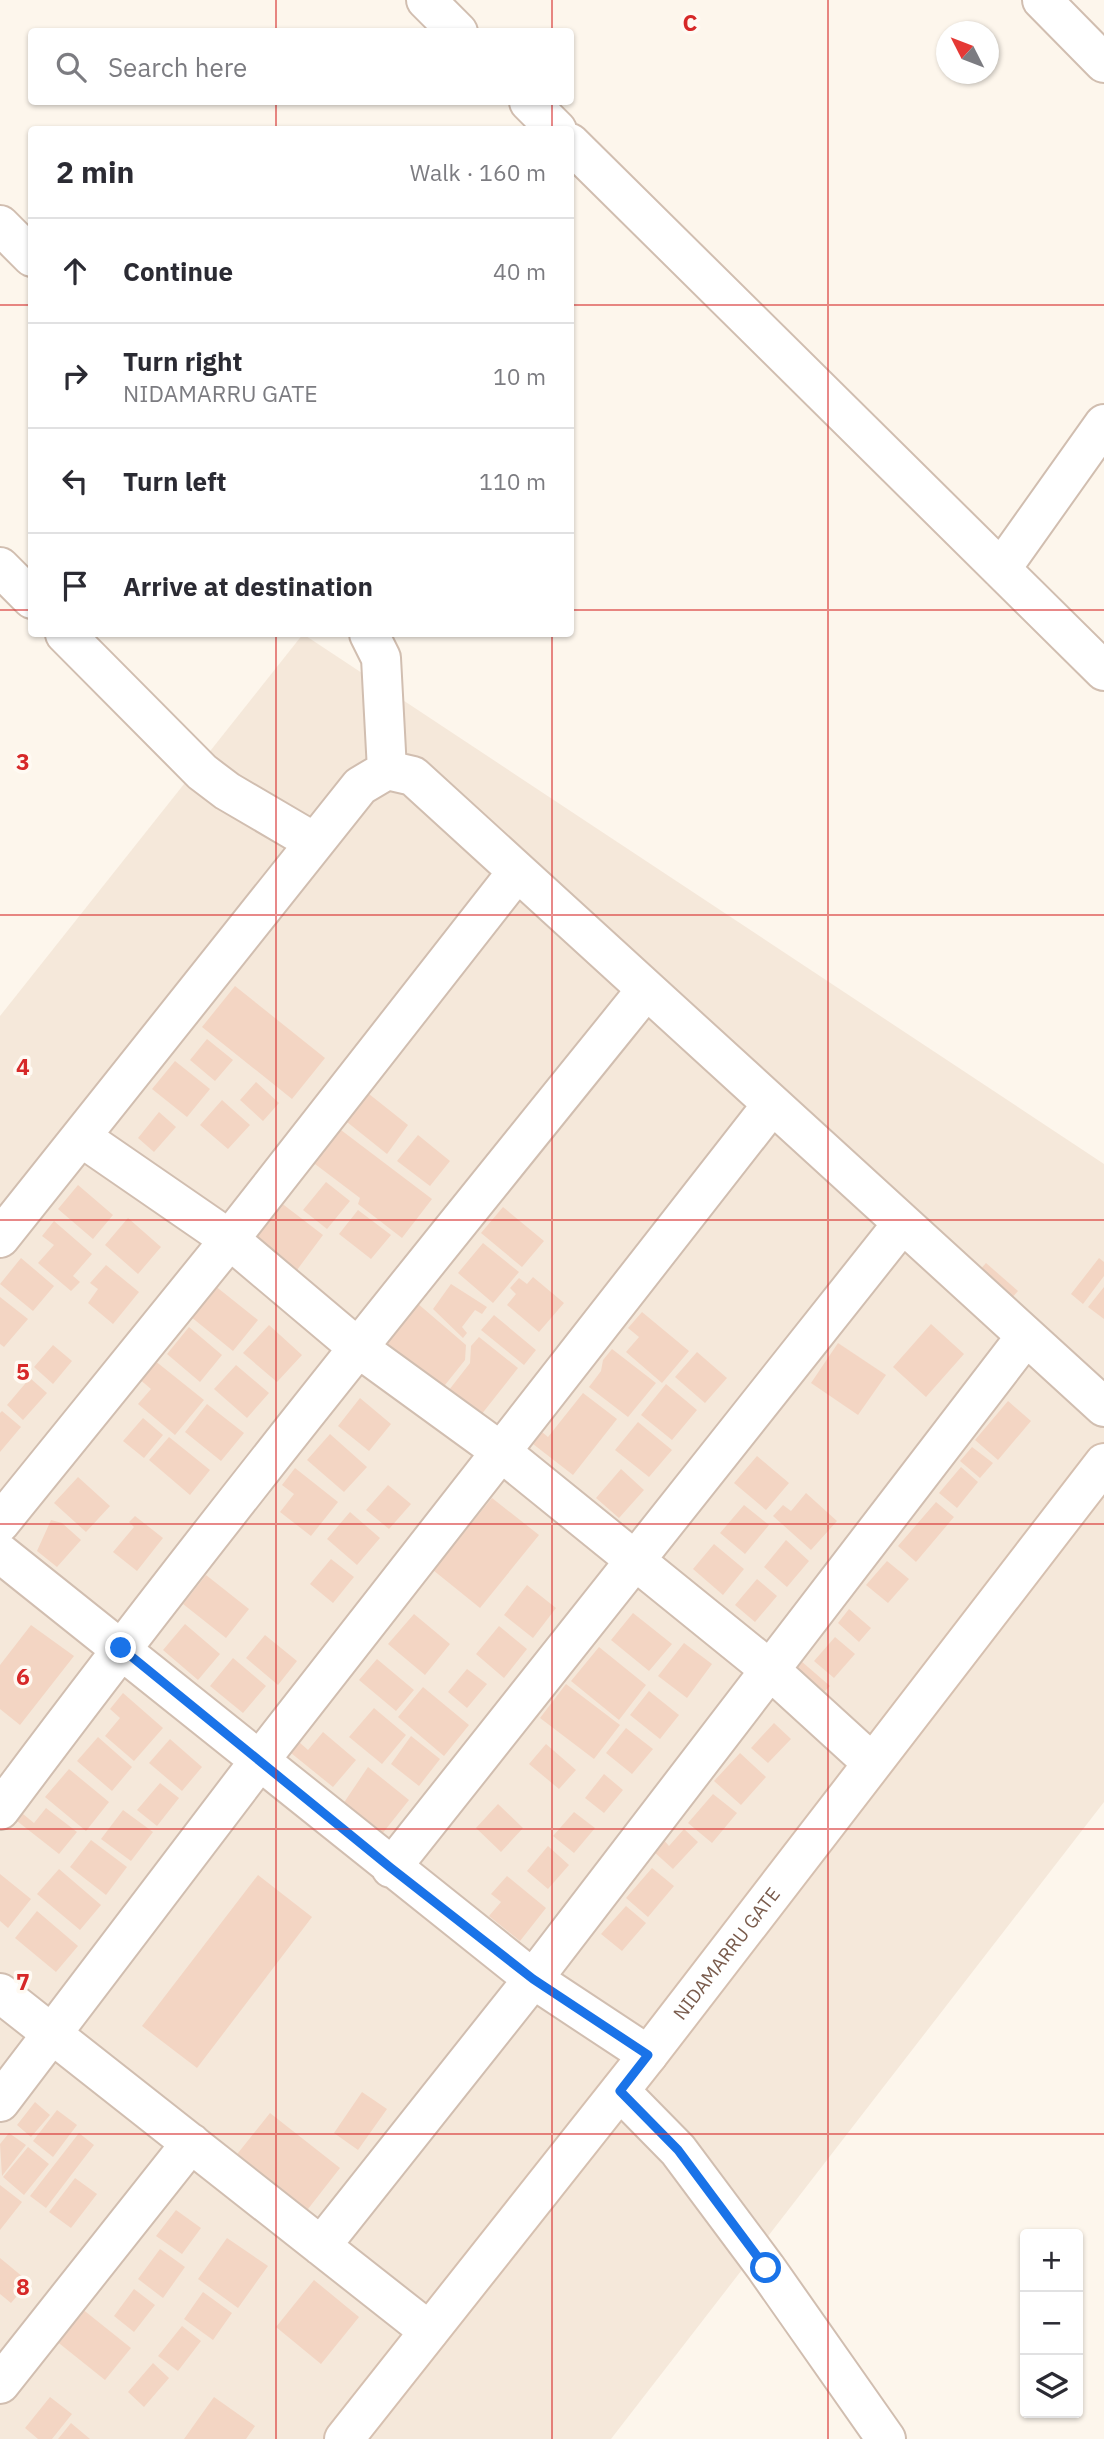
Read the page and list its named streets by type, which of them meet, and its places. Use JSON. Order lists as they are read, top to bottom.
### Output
{
  "streets": {
    "street": ["NIDAMARRU GATE"]
  },
  "north": "top left",
  "page": {
    "search": "Search here",
    "heading": ["2 min", "Walk · 160 m"],
    "list": [
      ["Continue", "40 m"],
      ["Turn right", "NIDAMARRU GATE", "10 m"],
      ["Turn left", "110 m"],
      "Arrive at destination"
    ],
    "map_buttons": ["+", "−"]
  },
  "grid": {
    "columns": ["C"],
    "rows": [
      "3",
      "4",
      "5",
      "6",
      "7",
      "8"
    ]
  }
}
